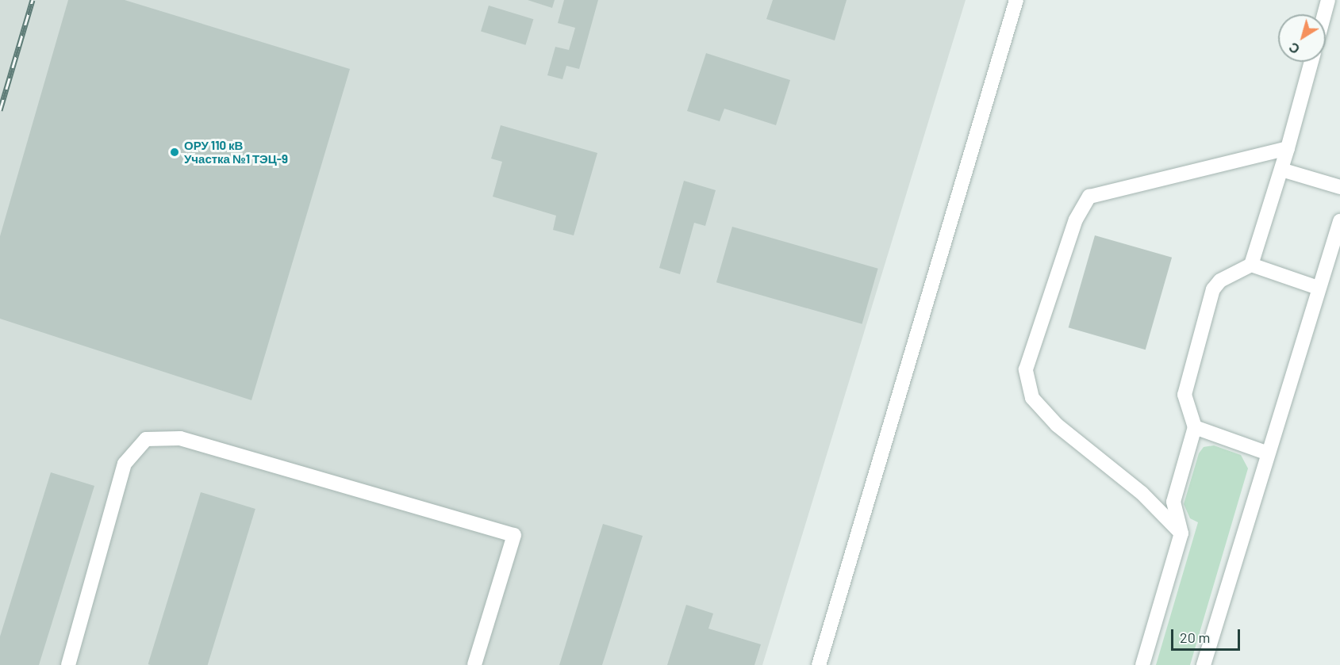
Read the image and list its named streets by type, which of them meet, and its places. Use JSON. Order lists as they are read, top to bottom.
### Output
{
  "places": ["ОРУ 110 кВ Участка №1 ТЭЦ-9"],
  "scale_bar": "20 m",
  "north": "bottom left"
}
